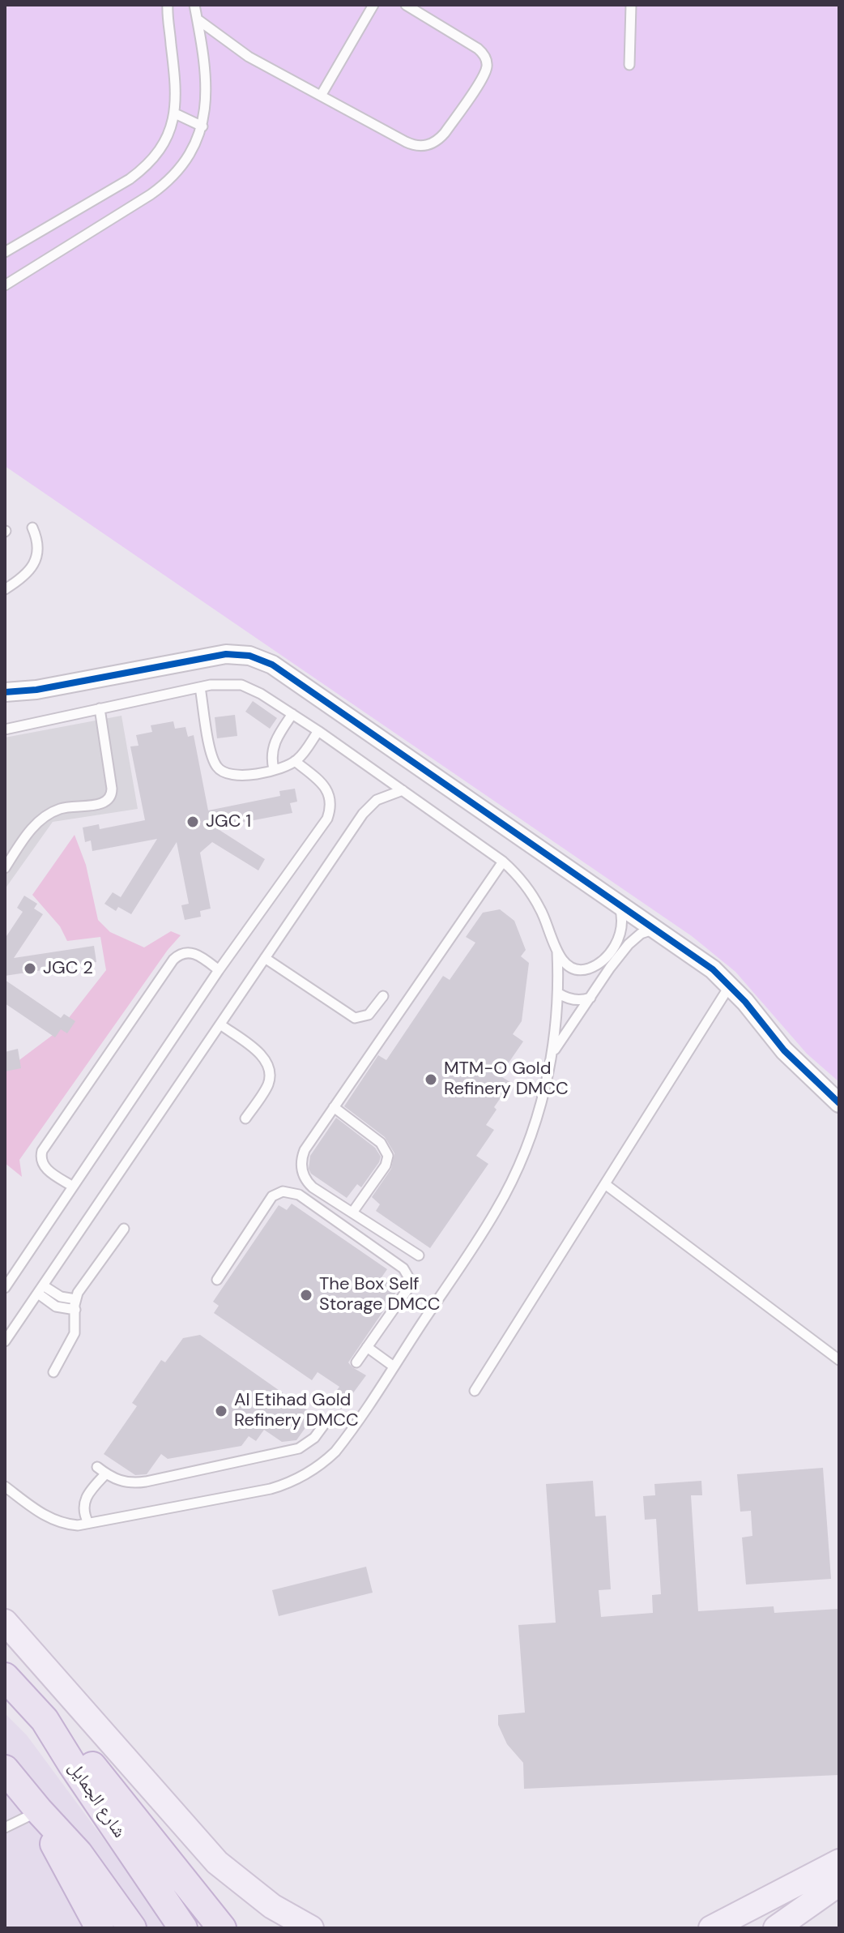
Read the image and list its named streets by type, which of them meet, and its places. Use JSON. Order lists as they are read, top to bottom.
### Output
{
  "streets": {
    "main road": ["شارع الجمايل"]
  },
  "places": [
    "JGC 1",
    "JGC 2",
    "MTM-O Gold Refinery DMCC",
    "The Box Self Storage DMCC",
    "Al Etihad Gold Refinery DMCC"
  ]
}
